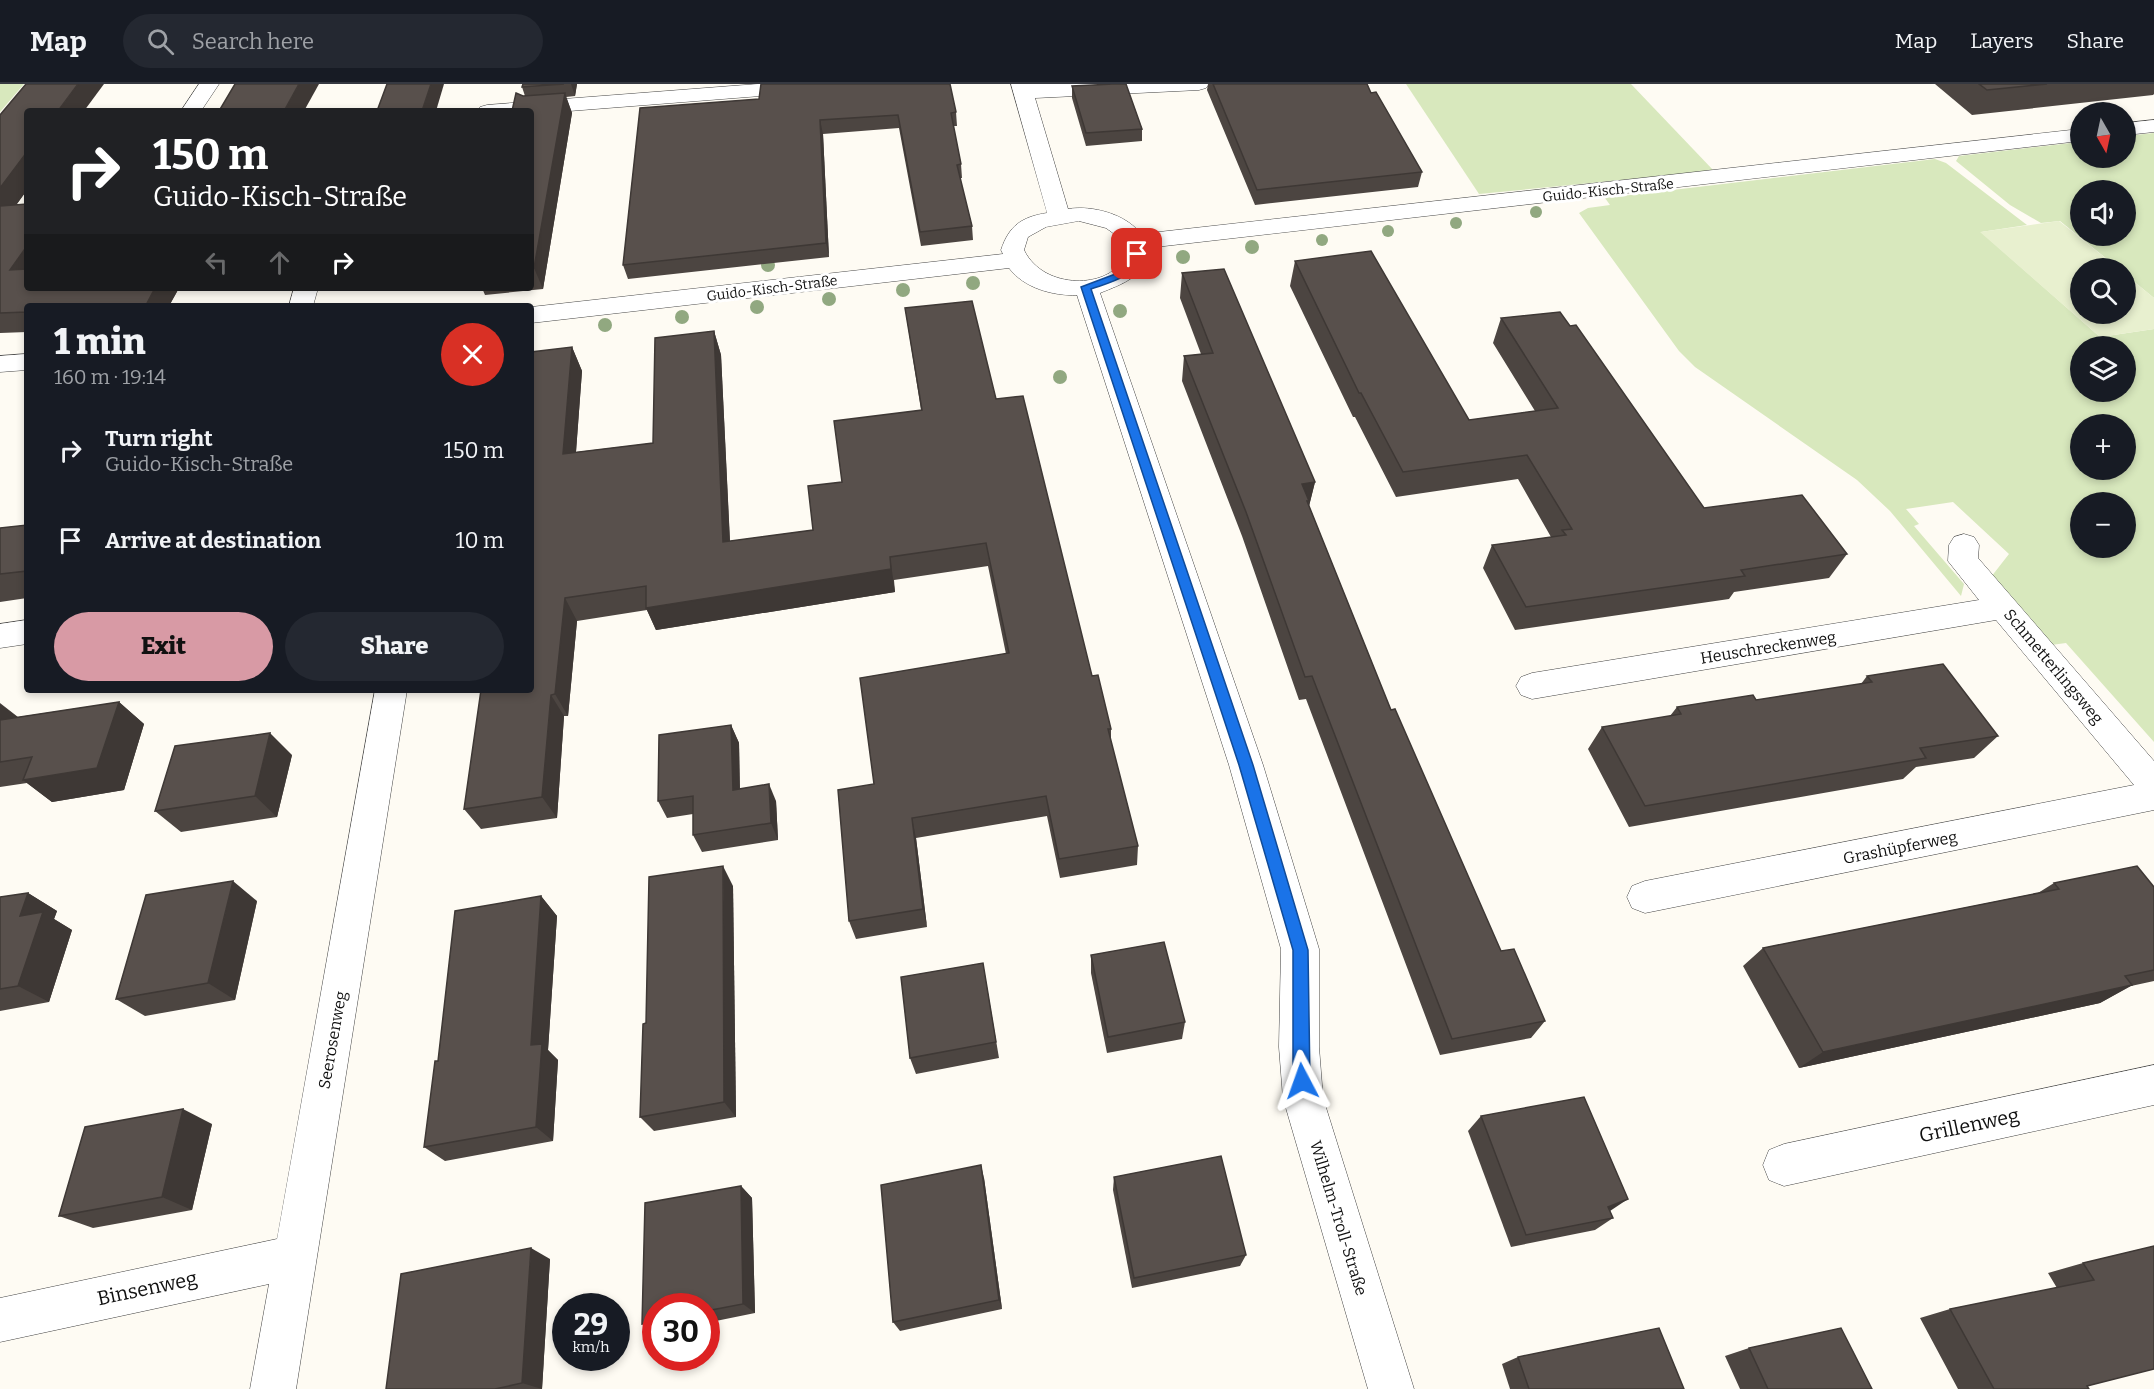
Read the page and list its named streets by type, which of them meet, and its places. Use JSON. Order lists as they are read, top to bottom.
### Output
{
  "streets": {
    "street": [
      "Guido-Kisch-Straße",
      "Heuschreckenweg",
      "Schmetterlingsweg",
      "Grashüpferweg",
      "Seerosenweg",
      "Grillenweg",
      "Wilhelm-Troll-Straße",
      "Binsenweg"
    ]
  },
  "crossings": [
    ["Guido-Kisch-Straße", "Wilhelm-Troll-Straße"],
    ["Heuschreckenweg", "Schmetterlingsweg"],
    ["Seerosenweg", "Binsenweg"]
  ],
  "north": "bottom",
  "page": {
    "header": "Map",
    "search": "Search here",
    "nav": ["Map", "Layers", "Share"],
    "map_buttons": ["+", "−"],
    "turn": ["150 m", "Guido-Kisch-Straße"],
    "heading": ["1 min", "160 m · 19:14"],
    "list": [
      {
        "name": "Turn right",
        "note": "Guido-Kisch-Straße",
        "value": "150 m"
      },
      {
        "name": "Arrive at destination",
        "value": "10 m"
      }
    ],
    "buttons": ["Exit", "Share"],
    "speed": "29 km/h",
    "limit": "30"
  }
}
